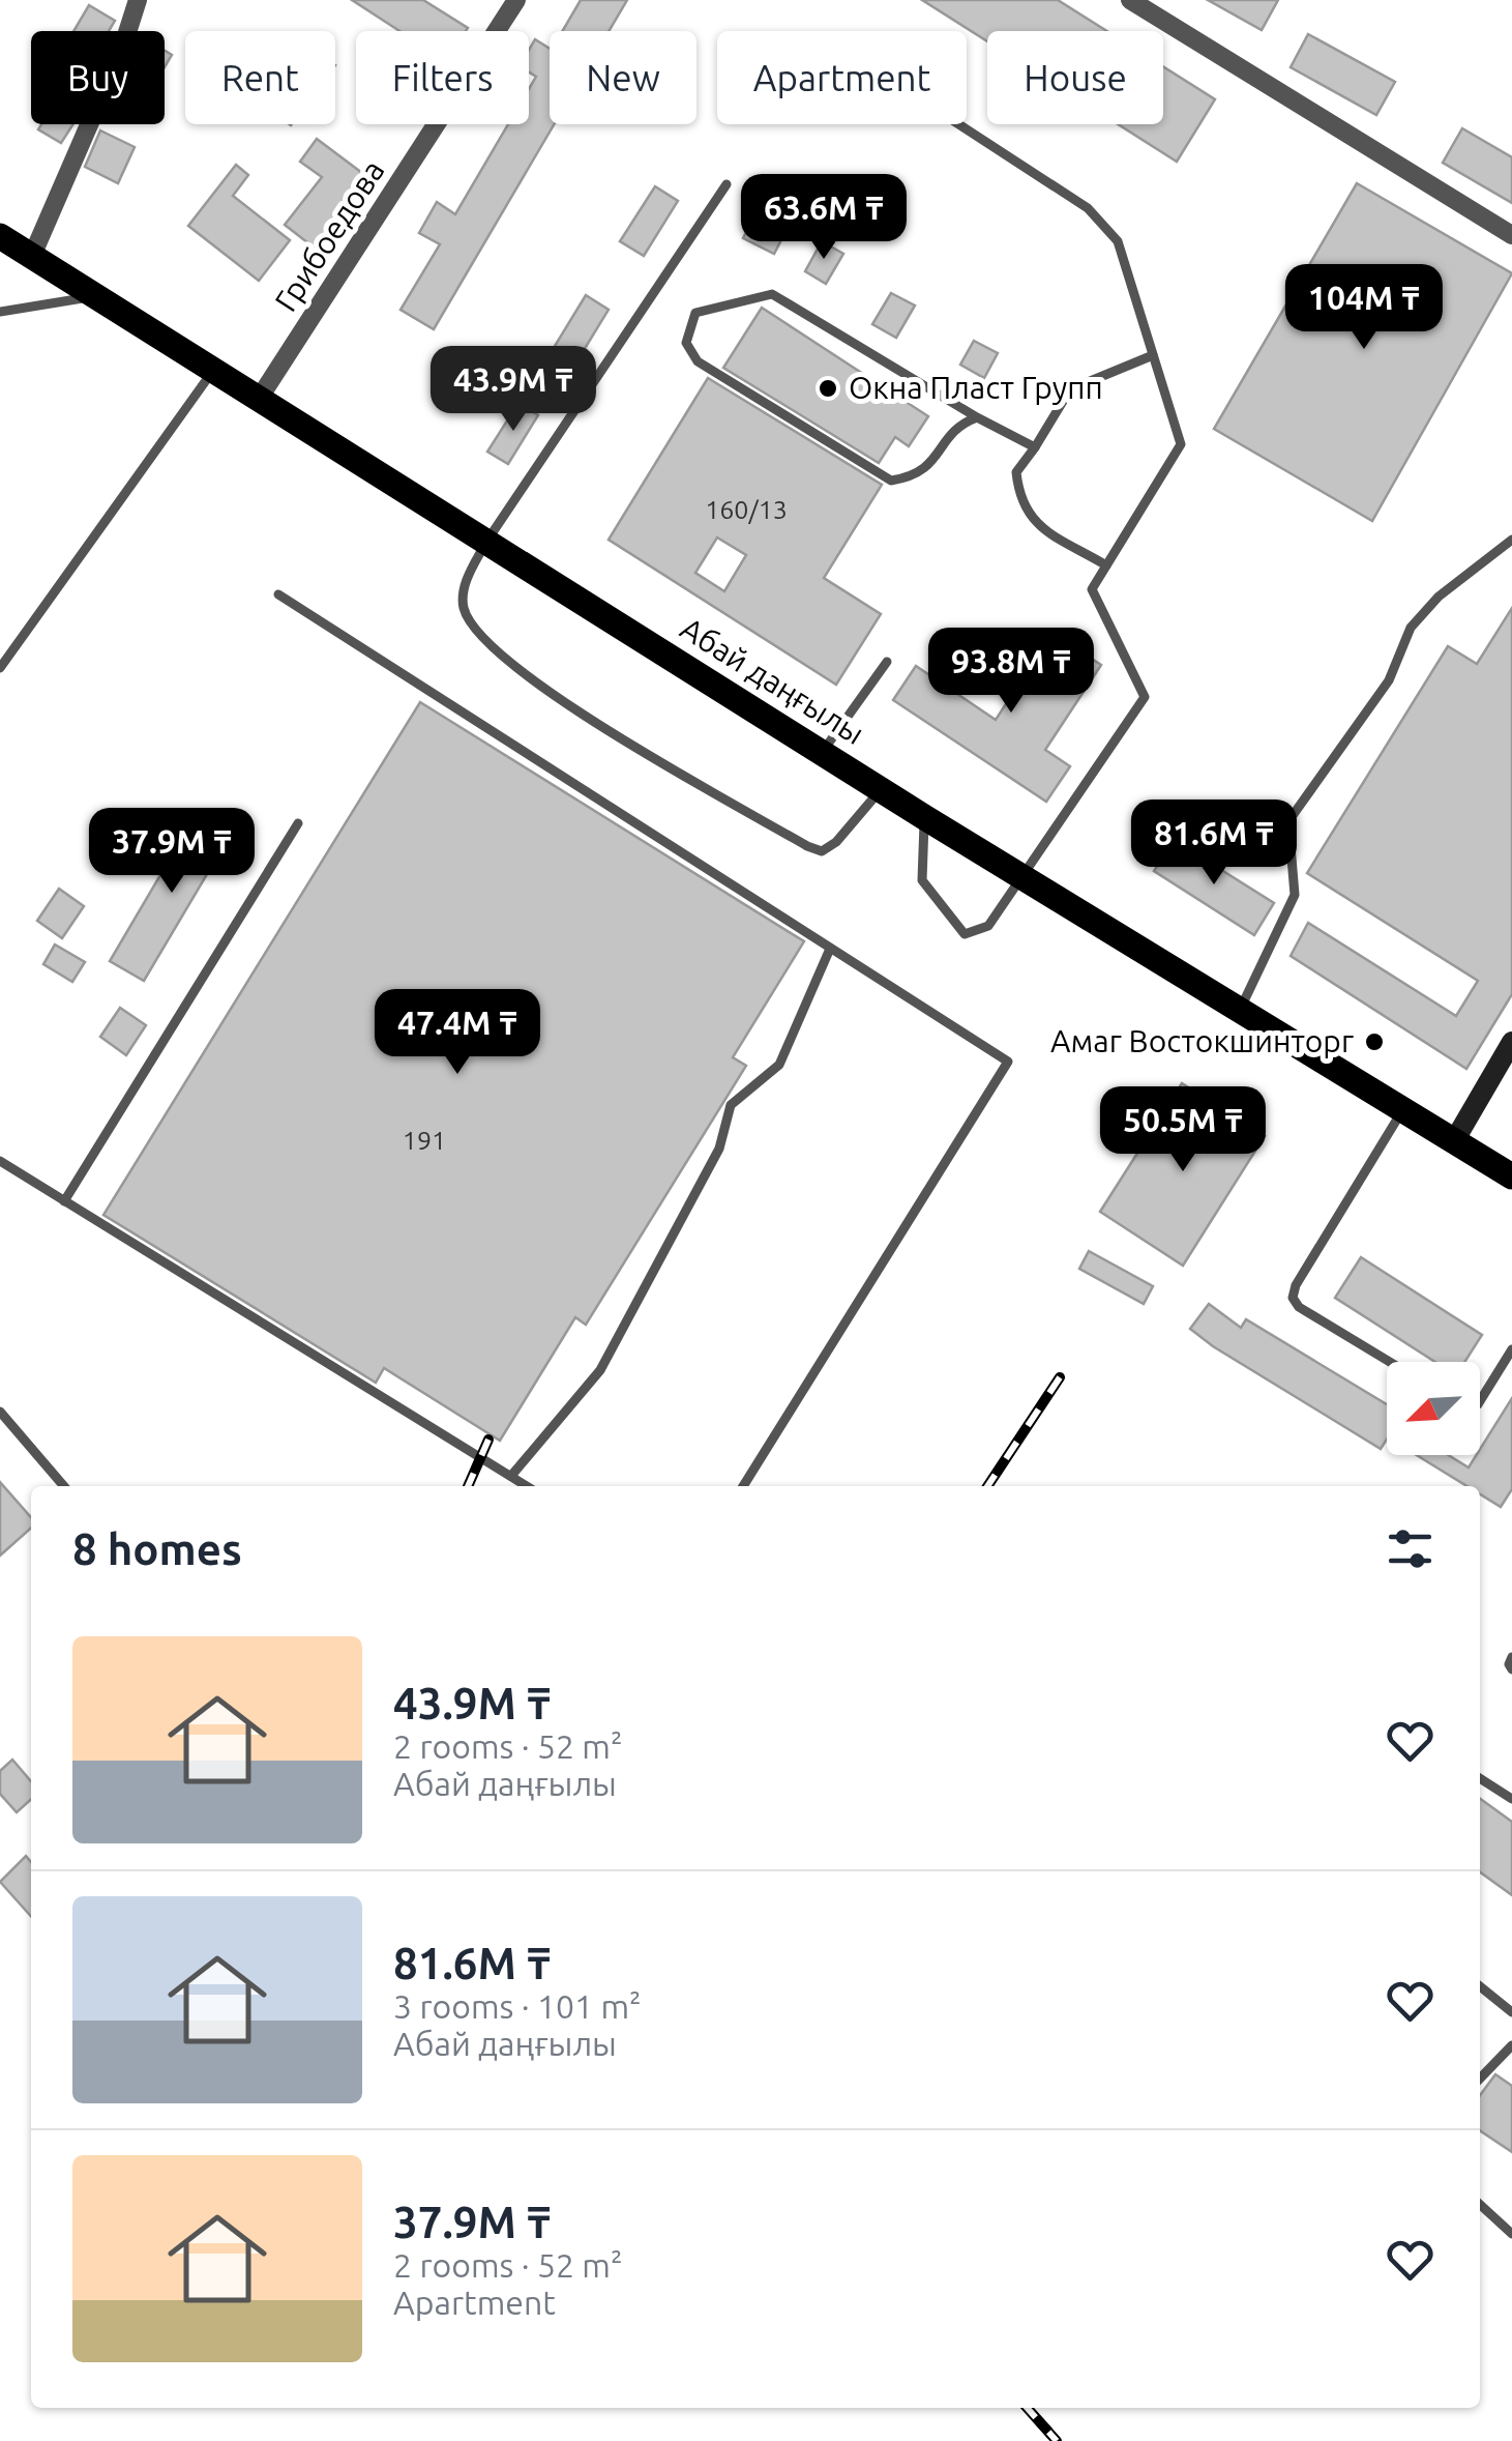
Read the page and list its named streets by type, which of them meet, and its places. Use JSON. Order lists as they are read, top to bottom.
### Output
{
  "streets": {
    "main road": ["Абай даңғылы"],
    "street": ["Грибоедова"]
  },
  "crossings": [
    ["Грибоедова", "Абай даңғылы"]
  ],
  "places": ["Окна Пласт Групп", "Амаг Востокшинторг"],
  "house_numbers": ["160/13", "191"],
  "north": "bottom left",
  "page": {
    "chip": [
      "Buy",
      "Rent",
      "Filters",
      "New",
      "Apartment",
      "House"
    ],
    "price": [
      "63.6M ₸",
      "104M ₸",
      "43.9M ₸",
      "93.8M ₸",
      "81.6M ₸",
      "37.9M ₸",
      "47.4M ₸",
      "50.5M ₸"
    ],
    "heading": "8 homes",
    "list": [
      {
        "name": "43.9M ₸",
        "note": "2 rooms · 52 m² · Абай даңғылы"
      },
      {
        "name": "81.6M ₸",
        "note": "3 rooms · 101 m² · Абай даңғылы"
      },
      {
        "name": "37.9M ₸",
        "note": "2 rooms · 52 m² · Apartment"
      }
    ]
  }
}
